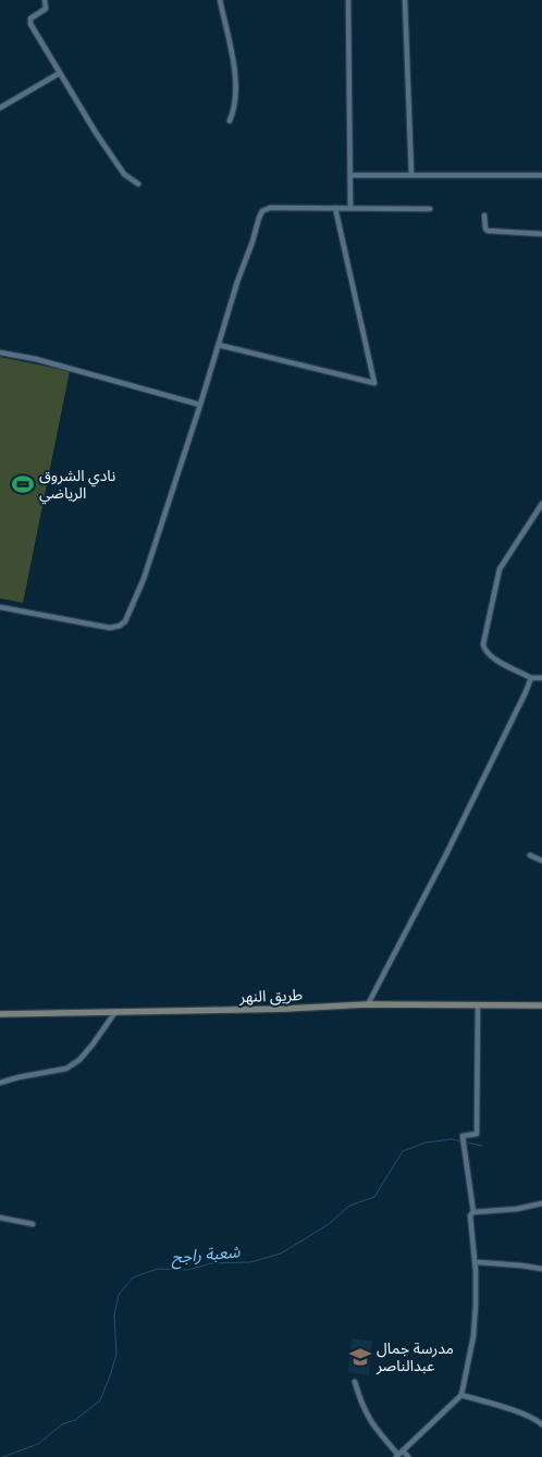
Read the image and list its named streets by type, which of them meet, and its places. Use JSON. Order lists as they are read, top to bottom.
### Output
{
  "streets": {
    "main road": ["طريق النهر"]
  },
  "water": ["شعبة راجح"],
  "places": {
    "sports": ["نادي الشروق الرياضي"],
    "school or university": ["مدرسة جمال عبدالناصر"]
  }
}
